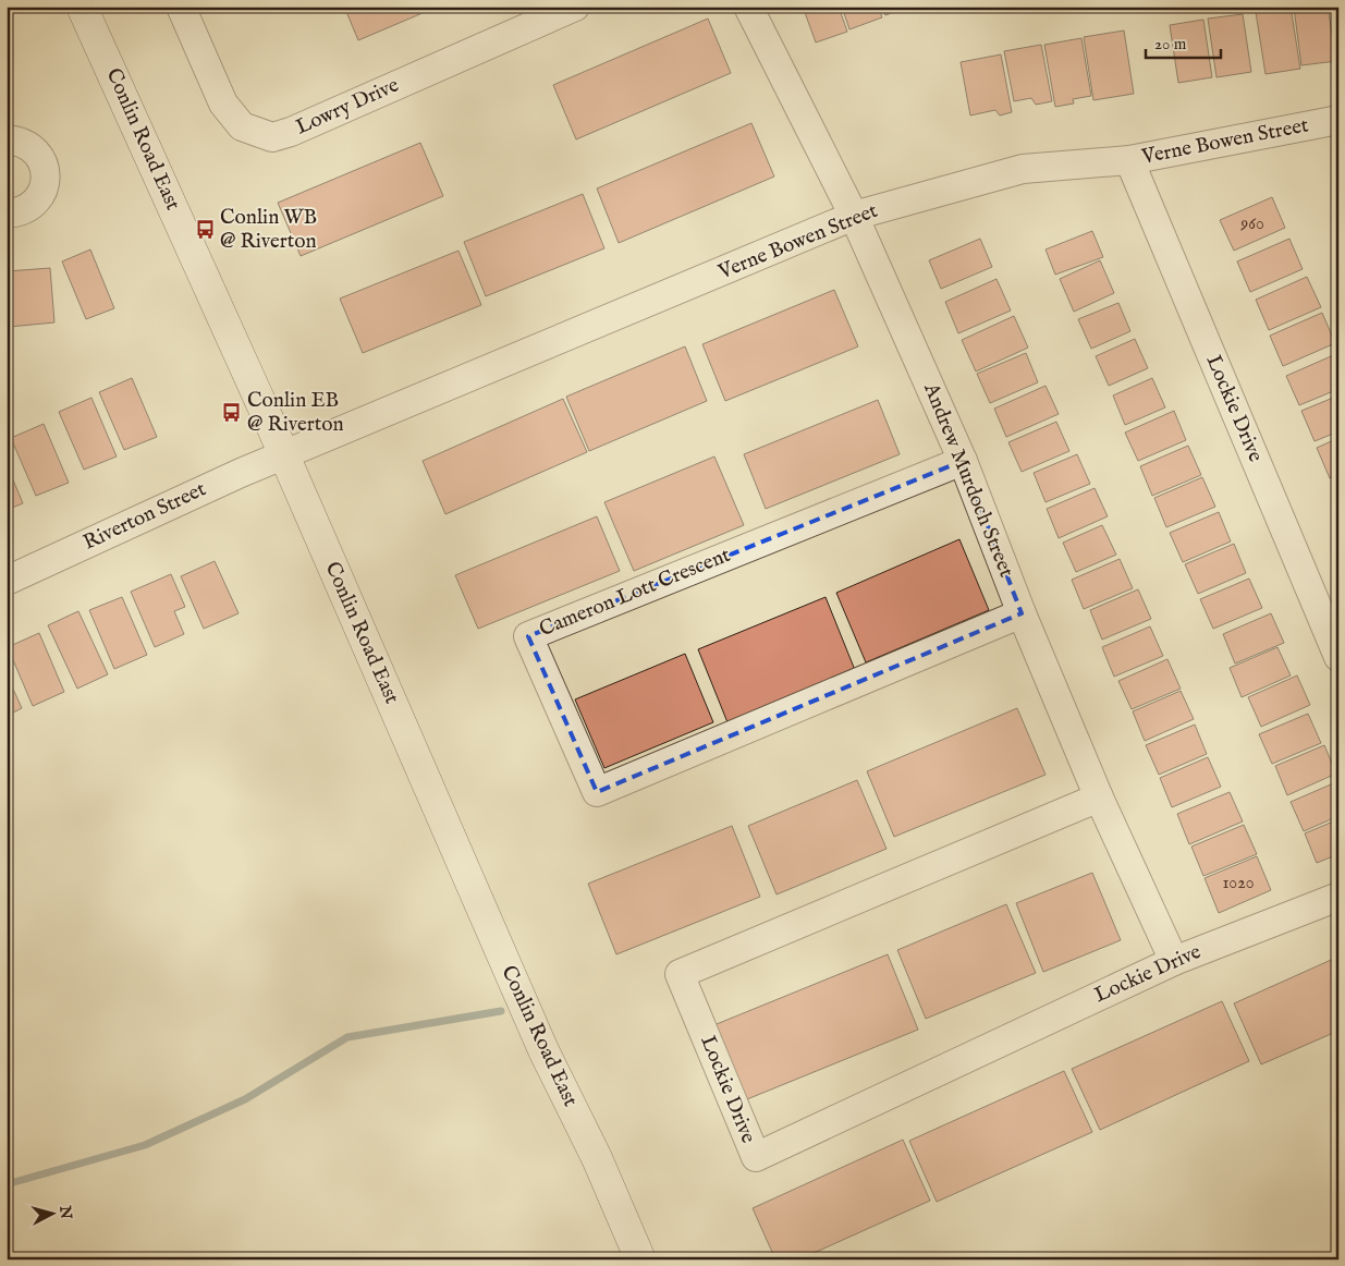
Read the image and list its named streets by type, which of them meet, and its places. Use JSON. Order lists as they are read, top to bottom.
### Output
{
  "streets": {
    "street": [
      "Lowry Drive",
      "Conlin Road East",
      "Verne Bowen Street",
      "Lockie Drive",
      "Andrew Murdoch Street",
      "Riverton Street",
      "Cameron Lott Crescent"
    ]
  },
  "crossings": [
    ["Conlin Road East", "Verne Bowen Street"],
    ["Conlin Road East", "Riverton Street"],
    ["Verne Bowen Street", "Lockie Drive"],
    ["Verne Bowen Street", "Andrew Murdoch Street"],
    ["Verne Bowen Street", "Riverton Street"],
    ["Lockie Drive", "Andrew Murdoch Street"],
    ["Andrew Murdoch Street", "Cameron Lott Crescent"]
  ],
  "places": {
    "bus stop": ["Conlin WB @ Riverton", "Conlin EB @ Riverton"]
  },
  "house_numbers": ["960", "1020"],
  "scale_bar": "20 m",
  "north": "right"
}
